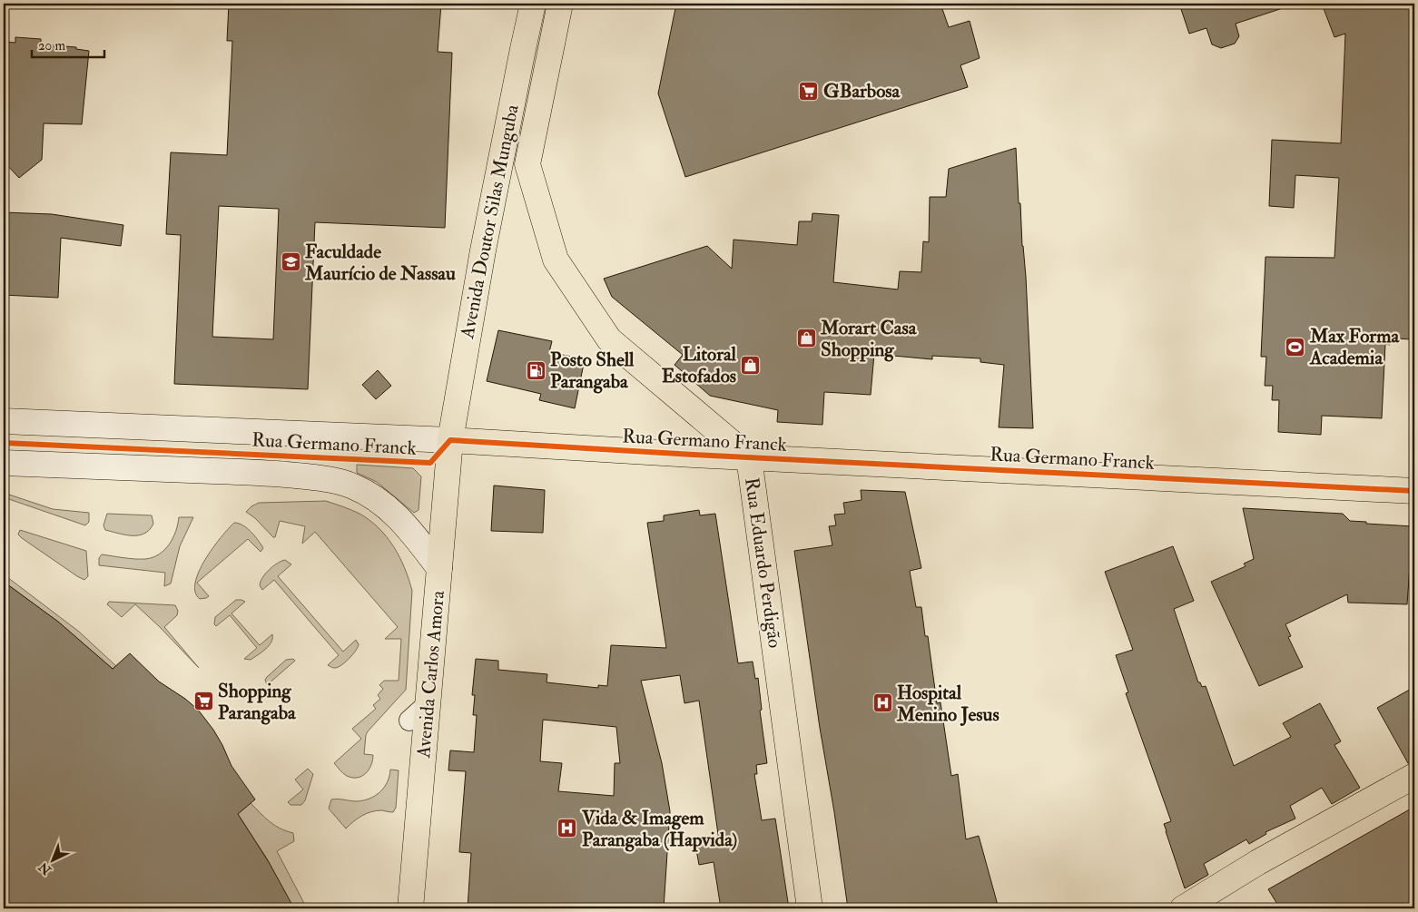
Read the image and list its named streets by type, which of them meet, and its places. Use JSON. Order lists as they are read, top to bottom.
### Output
{
  "streets": {
    "main road": [
      "Avenida Doutor Silas Munguba",
      "Rua Germano Franck",
      "Rua Eduardo Perdigão",
      "Avenida Carlos Amora"
    ]
  },
  "crossings": [
    ["Avenida Doutor Silas Munguba", "Rua Germano Franck"],
    ["Avenida Doutor Silas Munguba", "Rua Eduardo Perdigão"],
    ["Avenida Doutor Silas Munguba", "Avenida Carlos Amora"],
    ["Rua Germano Franck", "Rua Eduardo Perdigão"],
    ["Rua Germano Franck", "Avenida Carlos Amora"]
  ],
  "places": {
    "supermarket": ["GBarbosa", "Shopping Parangaba"],
    "school or university": ["Faculdade Maurício de Nassau"],
    "shop": ["Morart Casa Shopping", "Litoral Estofados"],
    "sports": ["Max Forma Academia"],
    "fuel station": ["Posto Shell Parangaba"],
    "hospital": ["Hospital Menino Jesus", "Vida & Imagem Parangaba (Hapvida)"]
  },
  "scale_bar": "20 m",
  "north": "bottom left"
}
